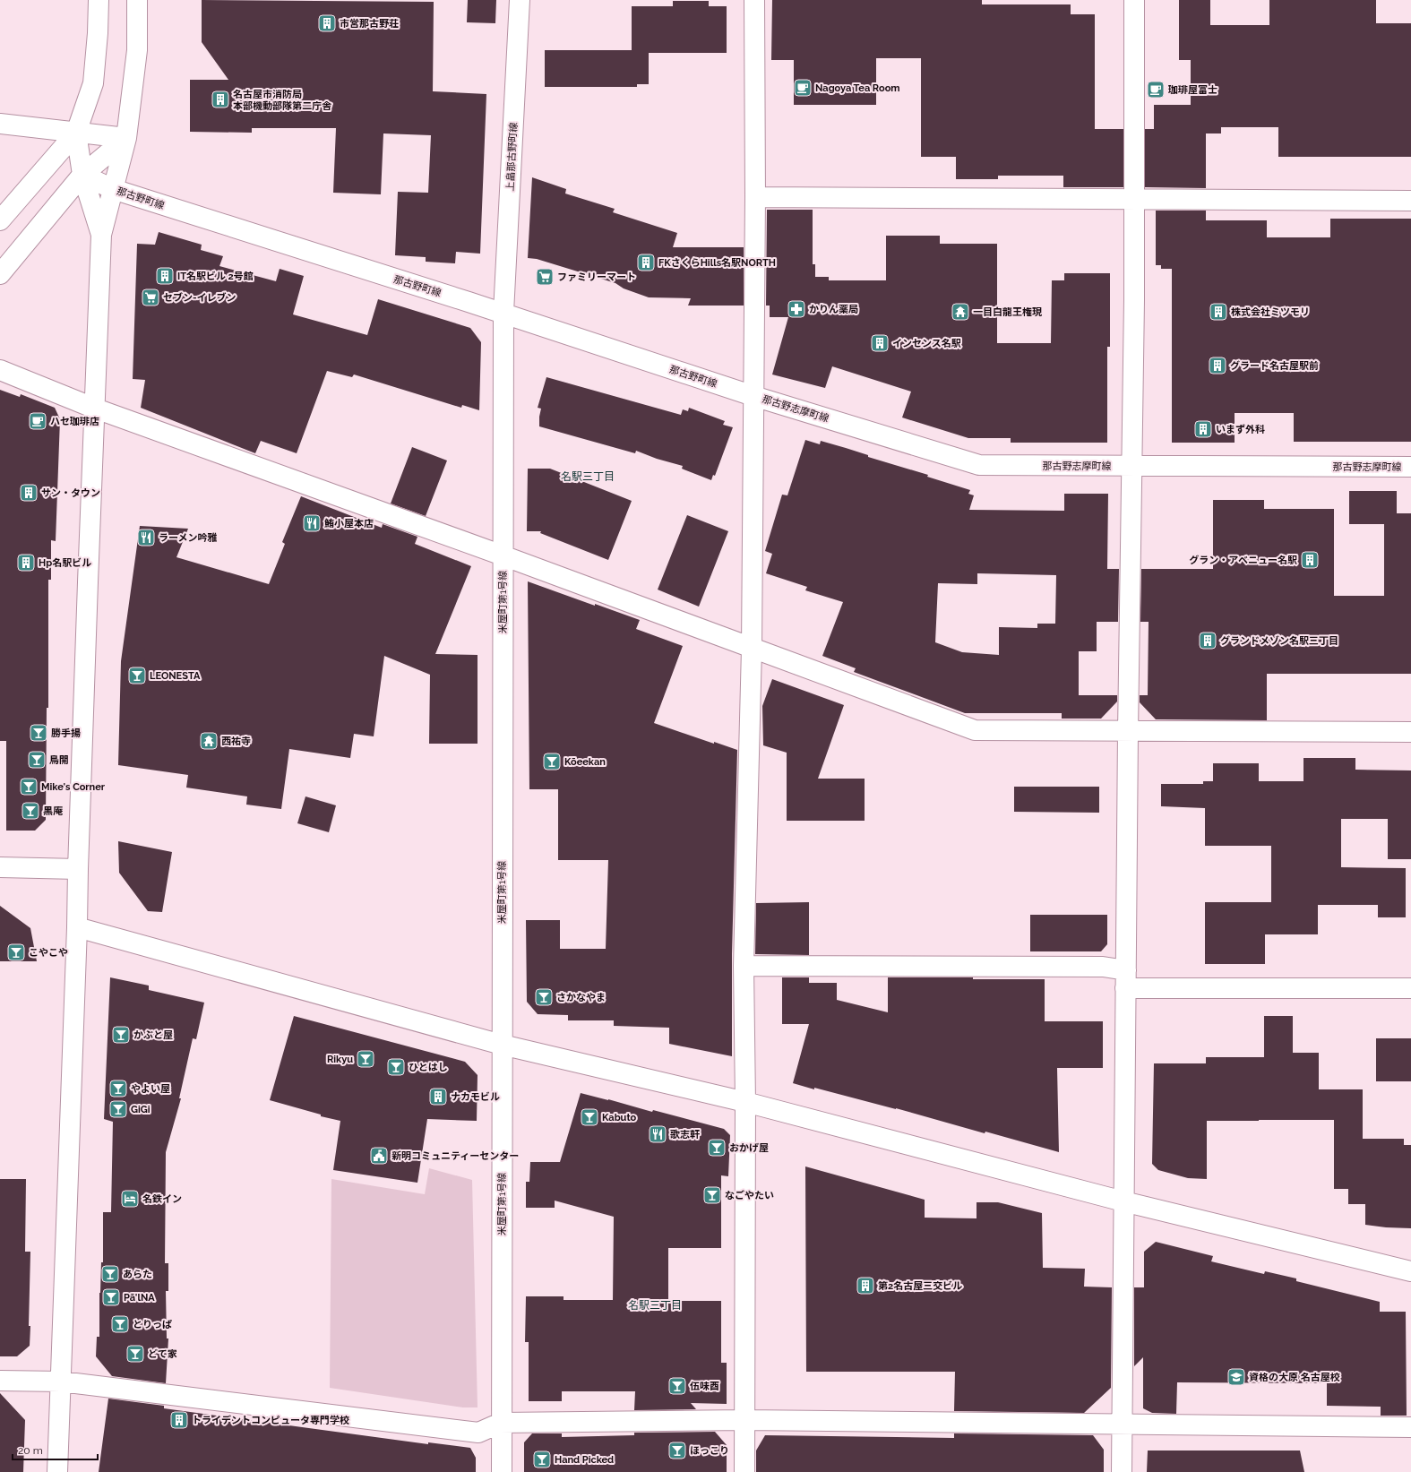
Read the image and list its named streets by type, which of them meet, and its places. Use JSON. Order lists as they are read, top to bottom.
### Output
{
  "streets": {
    "street": [
      "上畠那古野町線",
      "那古野町線",
      "那古野志摩町線",
      "米屋町第1号線"
    ]
  },
  "crossings": [
    ["上畠那古野町線", "那古野町線"],
    ["上畠那古野町線", "米屋町第1号線"],
    ["那古野町線", "那古野志摩町線"],
    ["那古野町線", "米屋町第1号線"]
  ],
  "districts": ["名駅三丁目", "名駅三丁目"],
  "places": {
    "building": [
      "市営那古野荘",
      "名古屋市消防局 本部機動部隊第二庁舎",
      "FKさくらHills名駅NORTH",
      "IT名駅ビル 2号館",
      "株式会社ミツモリ",
      "インセンス名駅",
      "グラード名古屋駅前",
      "いまず外科",
      "サン・タウン",
      "グラン・アベニュー名駅",
      "Hp名駅ビル",
      "グランドメゾン名駅三丁目",
      "ナカモビル",
      "第2名古屋三交ビル",
      "トライデントコンピュータ専門学校"
    ],
    "cafe": ["Nagoya Tea Room", "珈琲屋富士", "ハセ珈琲店"],
    "supermarket": ["ファミリーマート", "セブン-イレブン"],
    "pharmacy": ["かりん薬局"],
    "temple": ["一目白龍王権現", "西祐寺"],
    "restaurant": ["鮪小屋本店", "ラーメン吟雅", "歌志軒"],
    "bar": [
      "LEONESTA",
      "勝手揚",
      "鳥開",
      "Kōeekan",
      "Mike's Corner",
      "黒庵",
      "こやこや",
      "さかなやま",
      "かぶと屋",
      "Rikyu",
      "ひとはし",
      "やよい屋",
      "GiGi",
      "Kabuto",
      "おかげ屋",
      "なごやたい",
      "あらた",
      "Pã'lNA",
      "とりっぱ",
      "どて家",
      "伍味酉",
      "ほっこり",
      "Hand Picked"
    ],
    "public building": ["新明コミュニティーセンター"],
    "hotel": ["名鉄イン"],
    "school or university": ["資格の大原 名古屋校"]
  },
  "scale_bar": "20 m"
}
